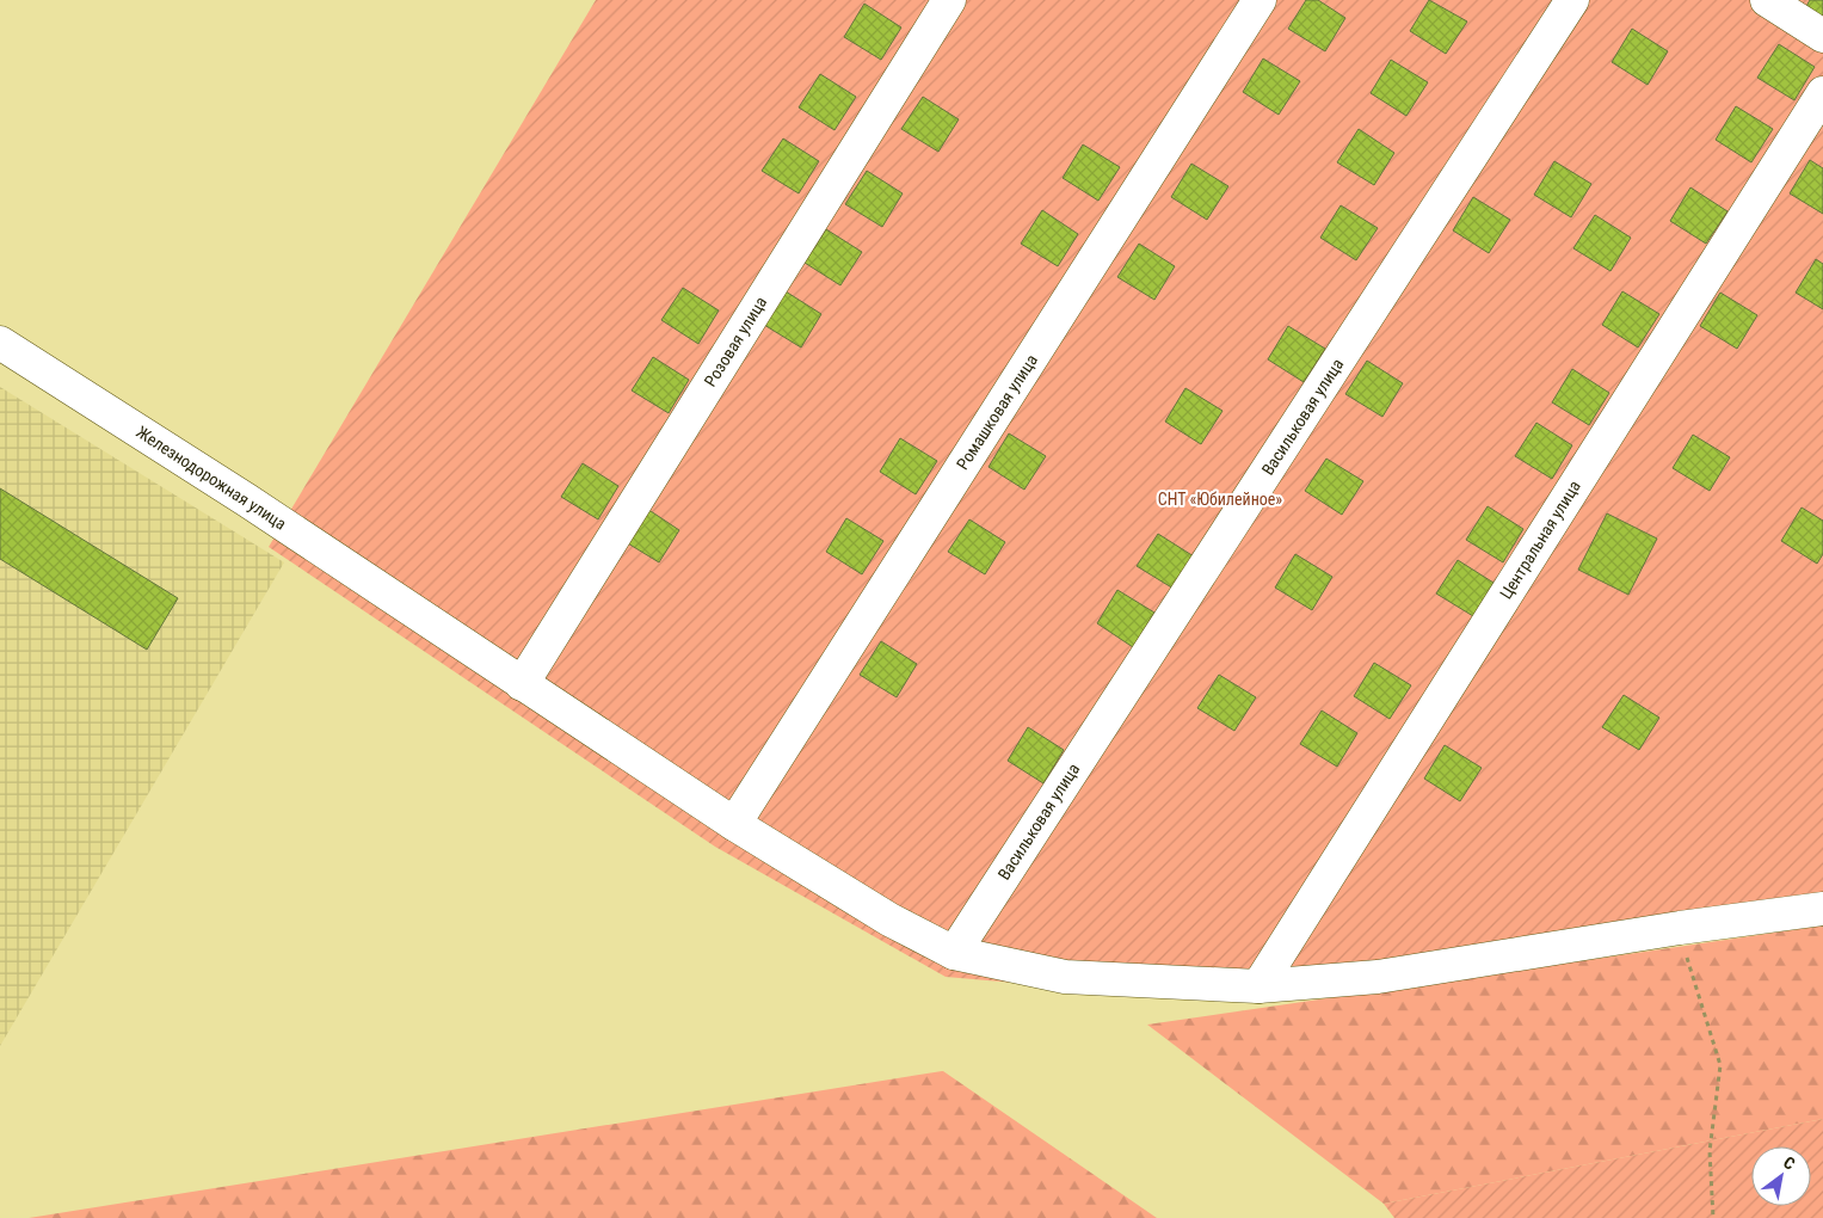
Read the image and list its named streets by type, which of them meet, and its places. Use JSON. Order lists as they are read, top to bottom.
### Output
{
  "streets": {
    "street": [
      "Розовая улица",
      "Ромашковая улица",
      "Васильковая улица",
      "Железнодорожная улица",
      "Центральная улица"
    ]
  },
  "crossings": [
    ["Розовая улица", "Железнодорожная улица"],
    ["Ромашковая улица", "Железнодорожная улица"],
    ["Васильковая улица", "Железнодорожная улица"],
    ["Железнодорожная улица", "Центральная улица"]
  ],
  "parks": ["СНТ «Юбилейное»"],
  "north": "top right"
}
